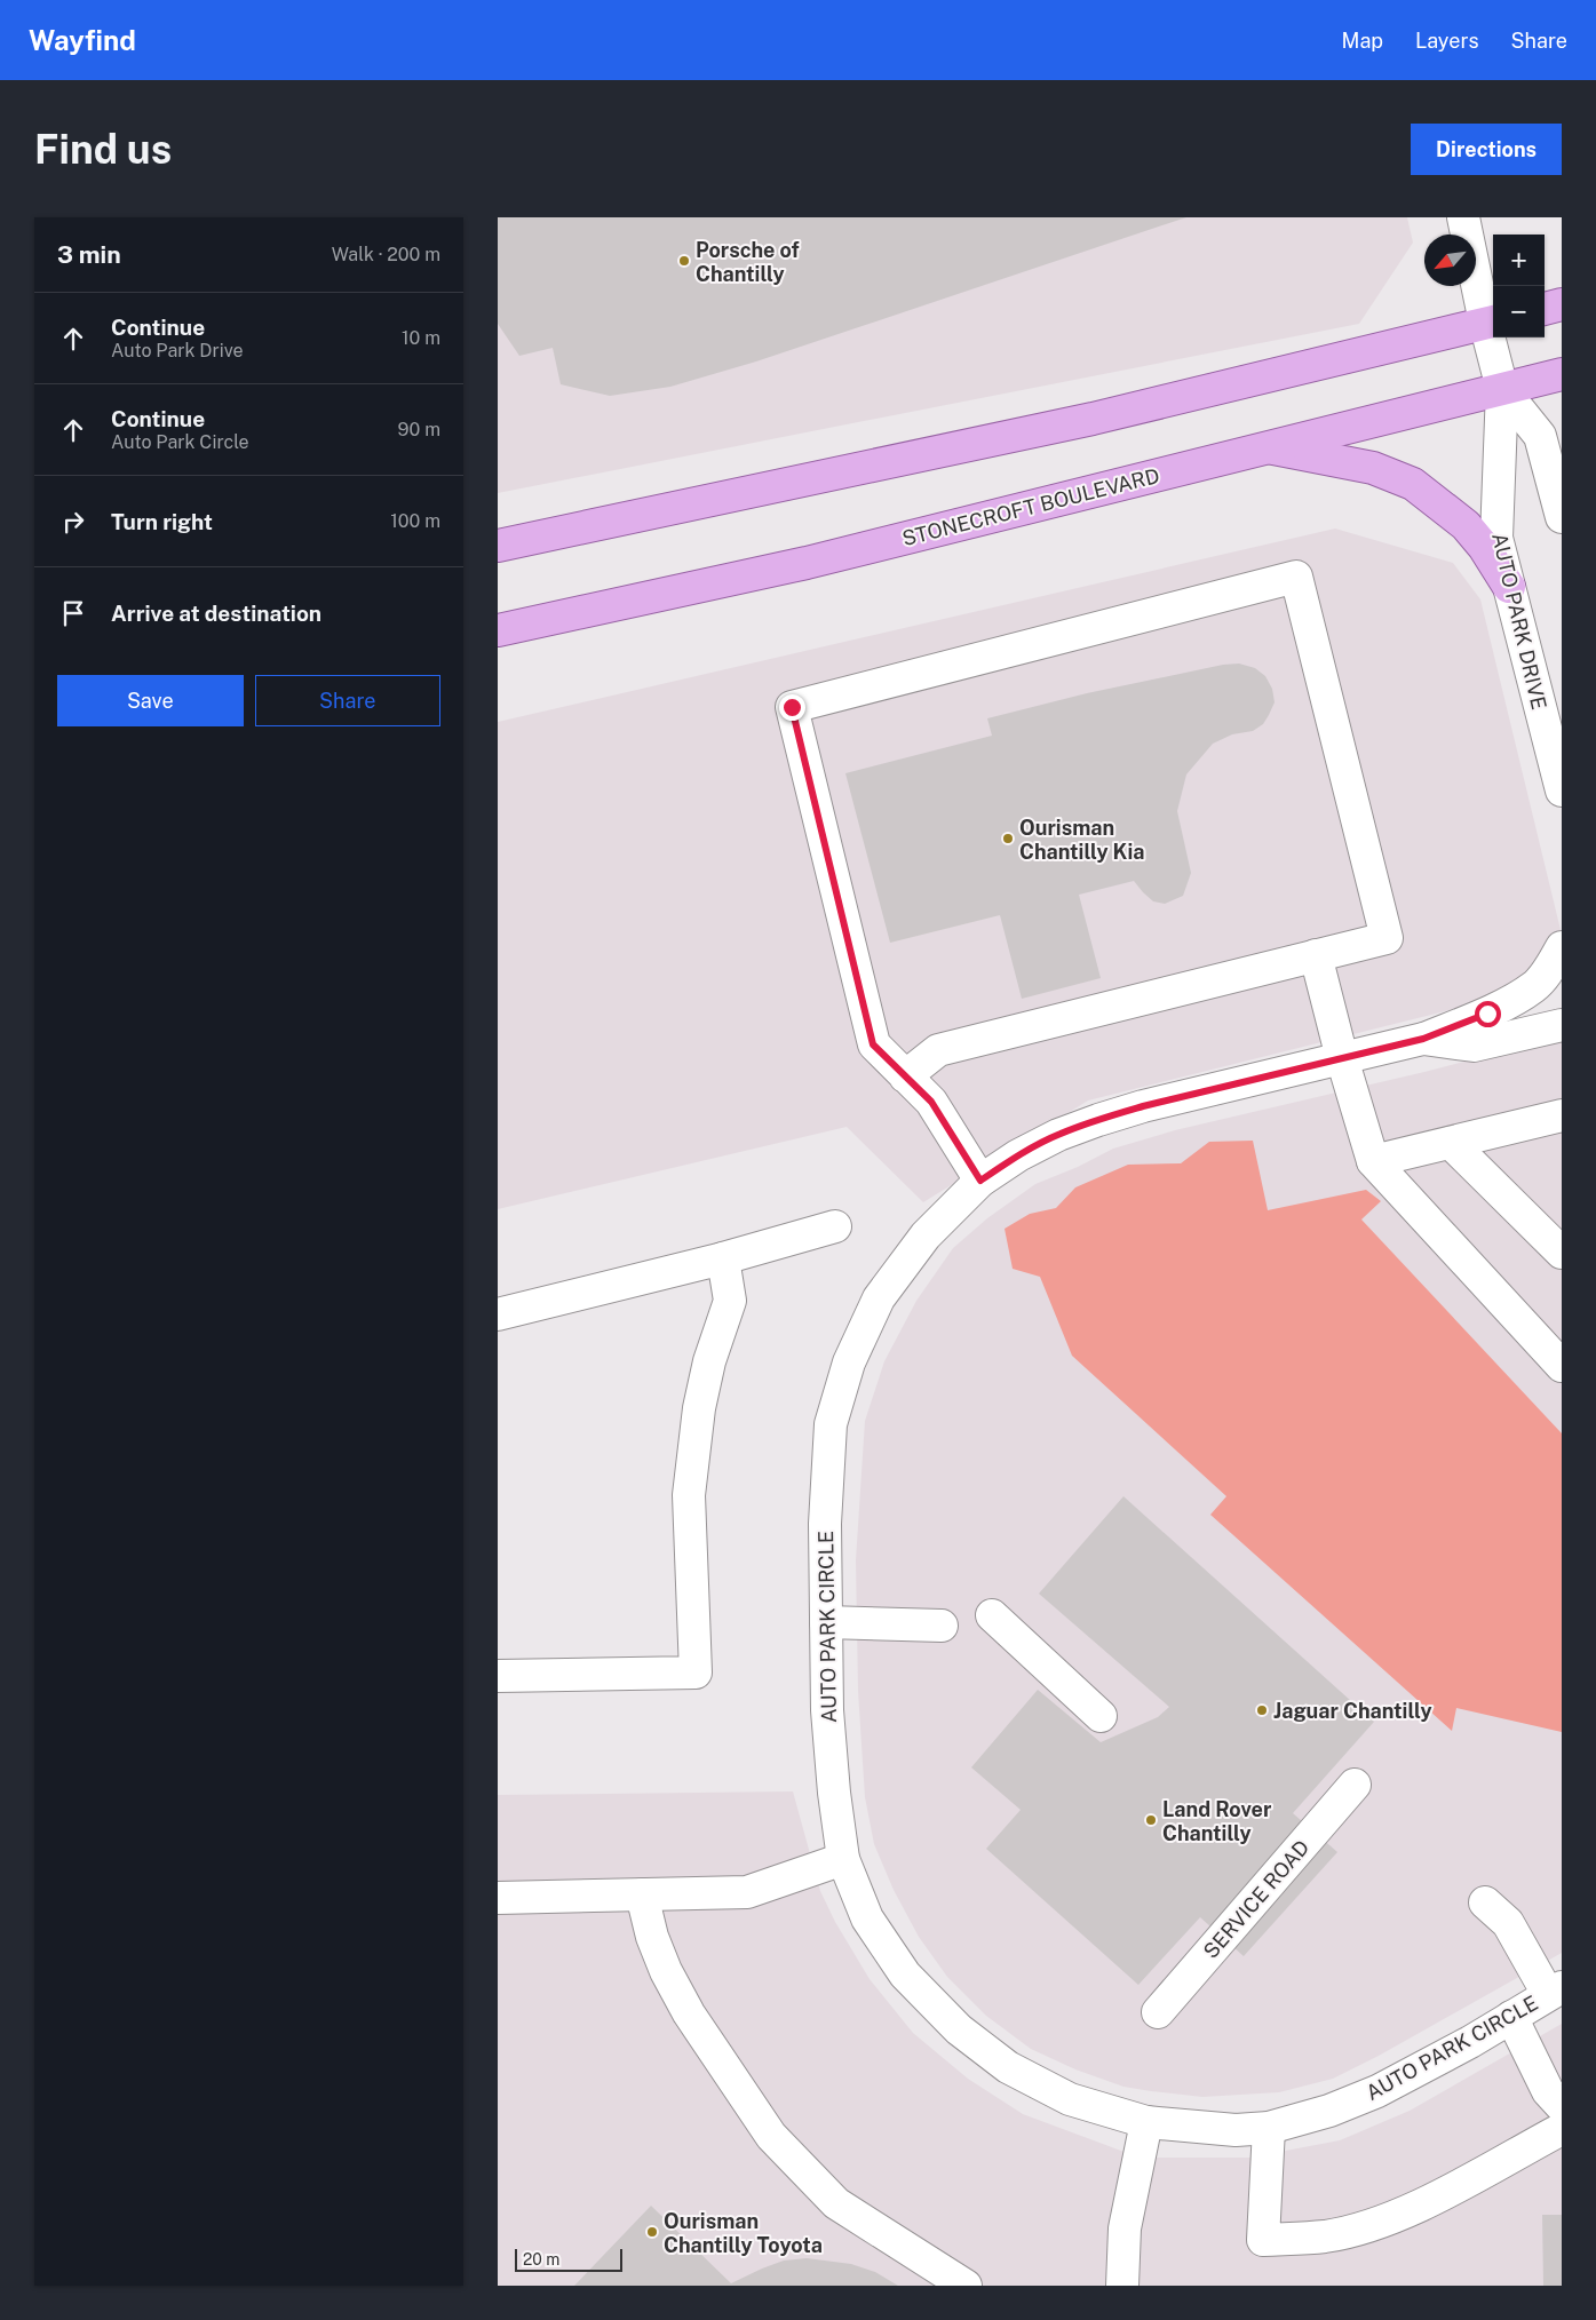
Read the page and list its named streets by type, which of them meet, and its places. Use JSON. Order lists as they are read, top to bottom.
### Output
{
  "streets": {
    "main road": ["STONECROFT BOULEVARD"],
    "street": ["AUTO PARK DRIVE", "AUTO PARK CIRCLE", "SERVICE ROAD"]
  },
  "crossings": [
    ["STONECROFT BOULEVARD", "AUTO PARK DRIVE"]
  ],
  "places": [
    "Porsche of Chantilly",
    "Ourisman Chantilly Kia",
    "Jaguar Chantilly",
    "Land Rover Chantilly",
    "Ourisman Chantilly Toyota"
  ],
  "scale_bar": "20 m",
  "north": "bottom left",
  "page": {
    "header": "Wayfind",
    "nav": ["Map", "Layers", "Share"],
    "buttons": [
      "Directions",
      ["Save", "Share"]
    ],
    "title": "Find us",
    "heading": ["3 min", "Walk · 200 m"],
    "map_buttons": ["+", "−"],
    "list": [
      ["Continue", "Auto Park Drive", "10 m"],
      ["Continue", "Auto Park Circle", "90 m"],
      ["Turn right", "100 m"],
      "Arrive at destination"
    ],
    "scale": "20 m"
  }
}
